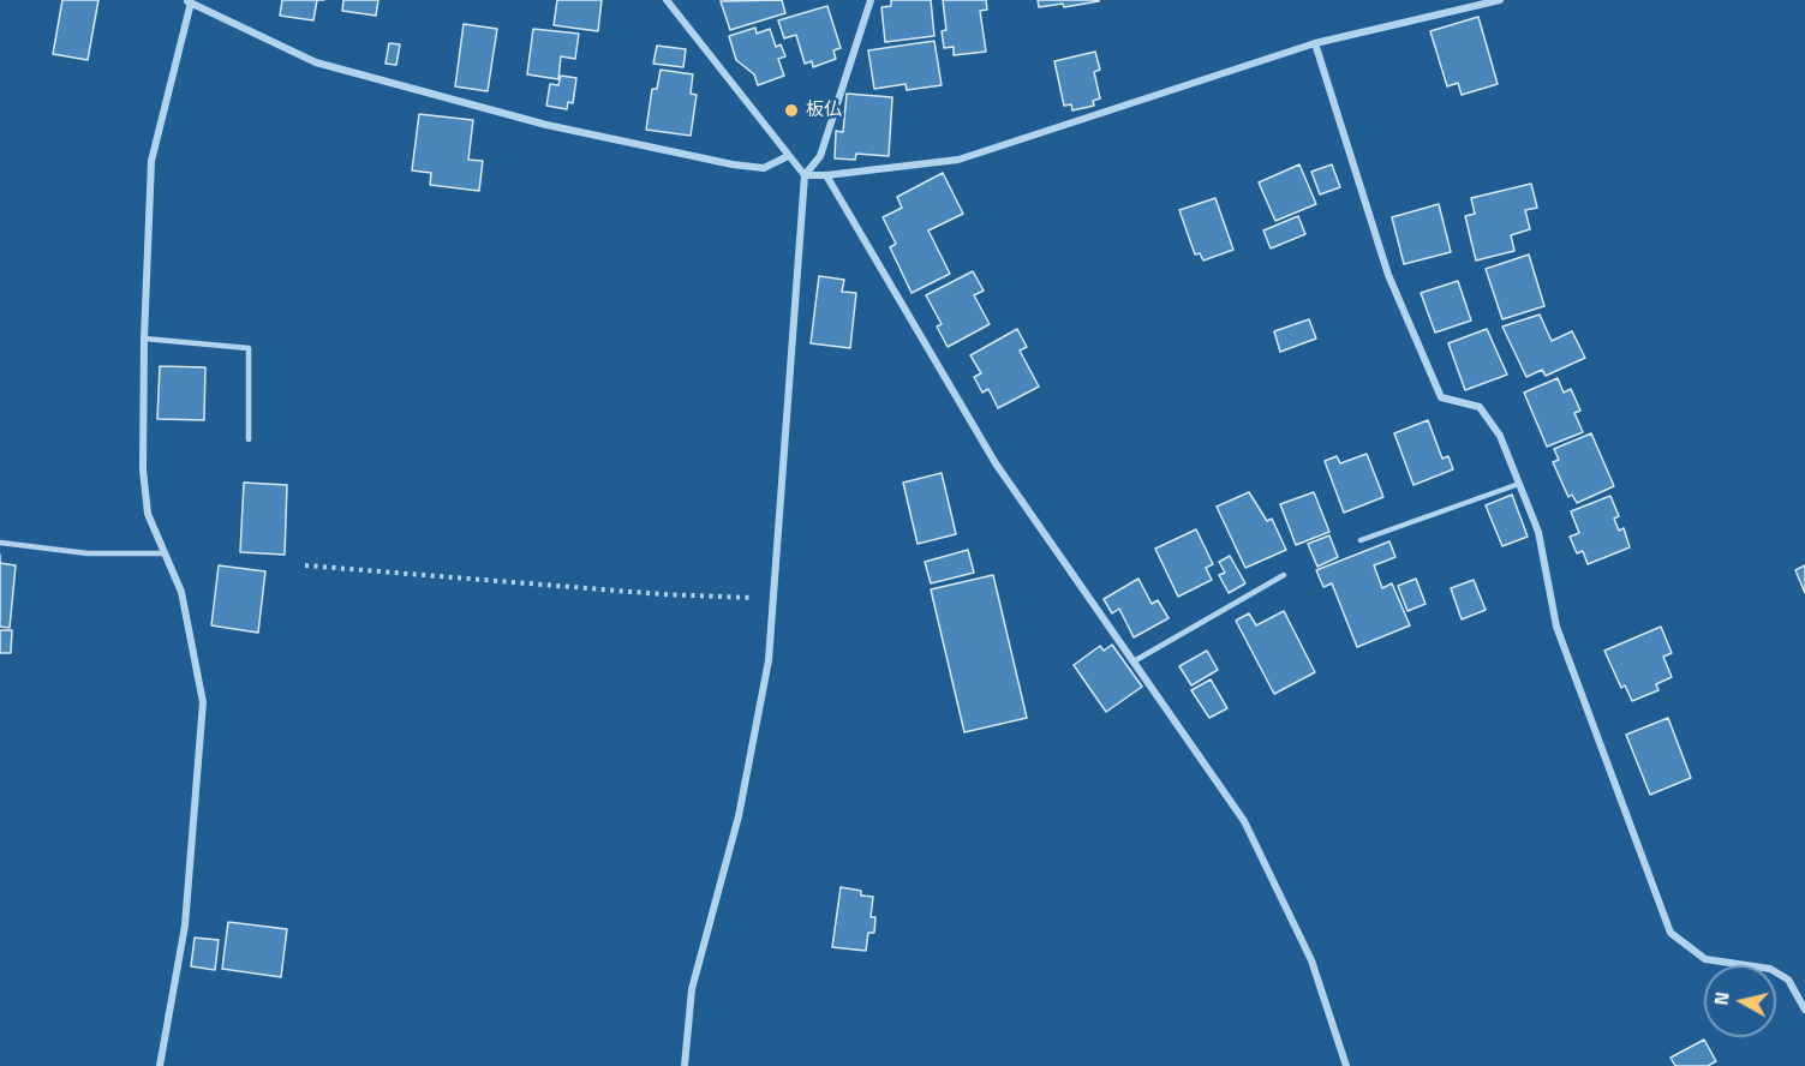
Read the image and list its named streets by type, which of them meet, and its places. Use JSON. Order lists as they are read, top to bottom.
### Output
{
  "places": ["板仏"],
  "north": "left"
}
